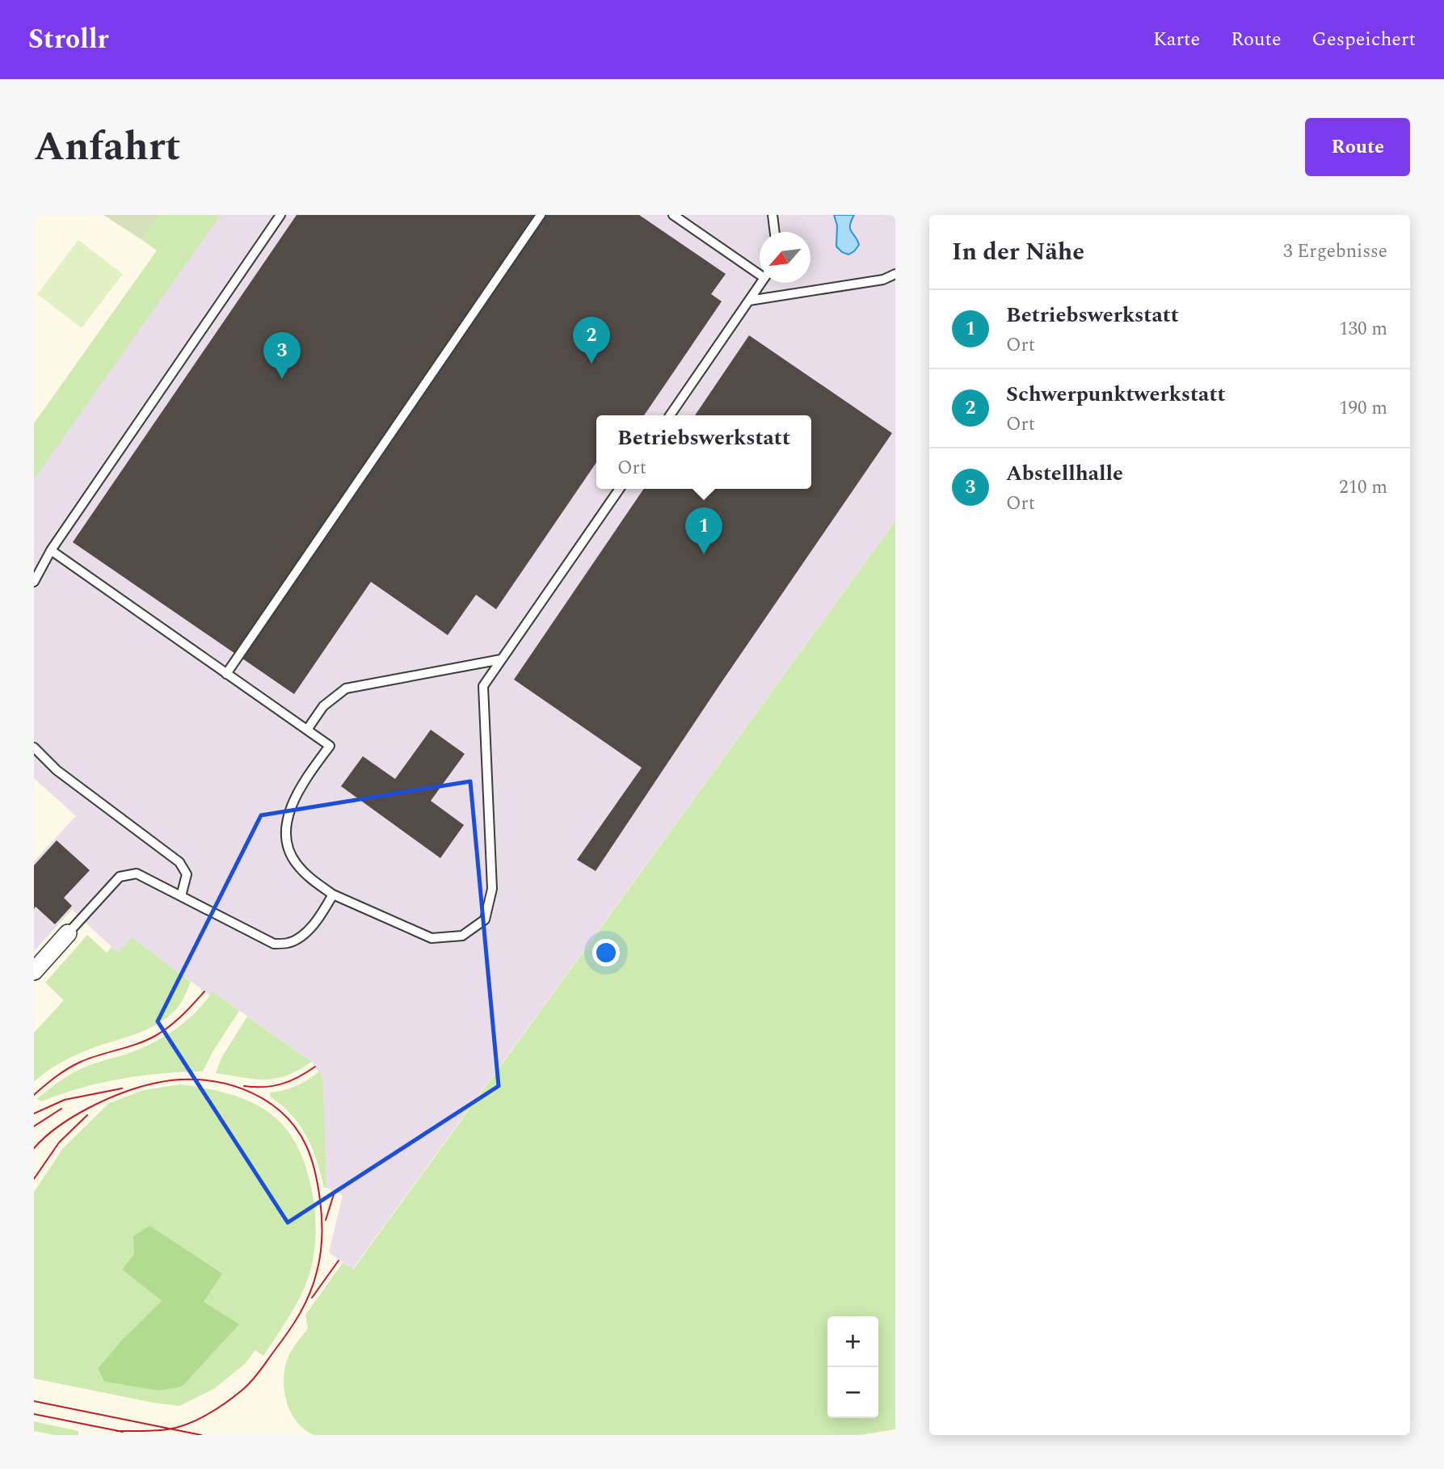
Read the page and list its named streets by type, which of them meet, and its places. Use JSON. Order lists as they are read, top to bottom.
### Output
{
  "north": "bottom left",
  "page": {
    "header": "Strollr",
    "nav": ["Karte", "Route", "Gespeichert"],
    "title": "Anfahrt",
    "buttons": "Route",
    "heading": ["In der Nähe", "3 Ergebnisse"],
    "list": [
      {
        "mark": "1",
        "name": "Betriebswerkstatt",
        "note": "Ort",
        "value": "130 m"
      },
      {
        "mark": "2",
        "name": "Schwerpunktwerkstatt",
        "note": "Ort",
        "value": "190 m"
      },
      {
        "mark": "3",
        "name": "Abstellhalle",
        "note": "Ort",
        "value": "210 m"
      }
    ],
    "pins": ["2", "3", "1"],
    "popup": ["Betriebswerkstatt", "Ort"],
    "map_buttons": ["+", "−"]
  }
}
